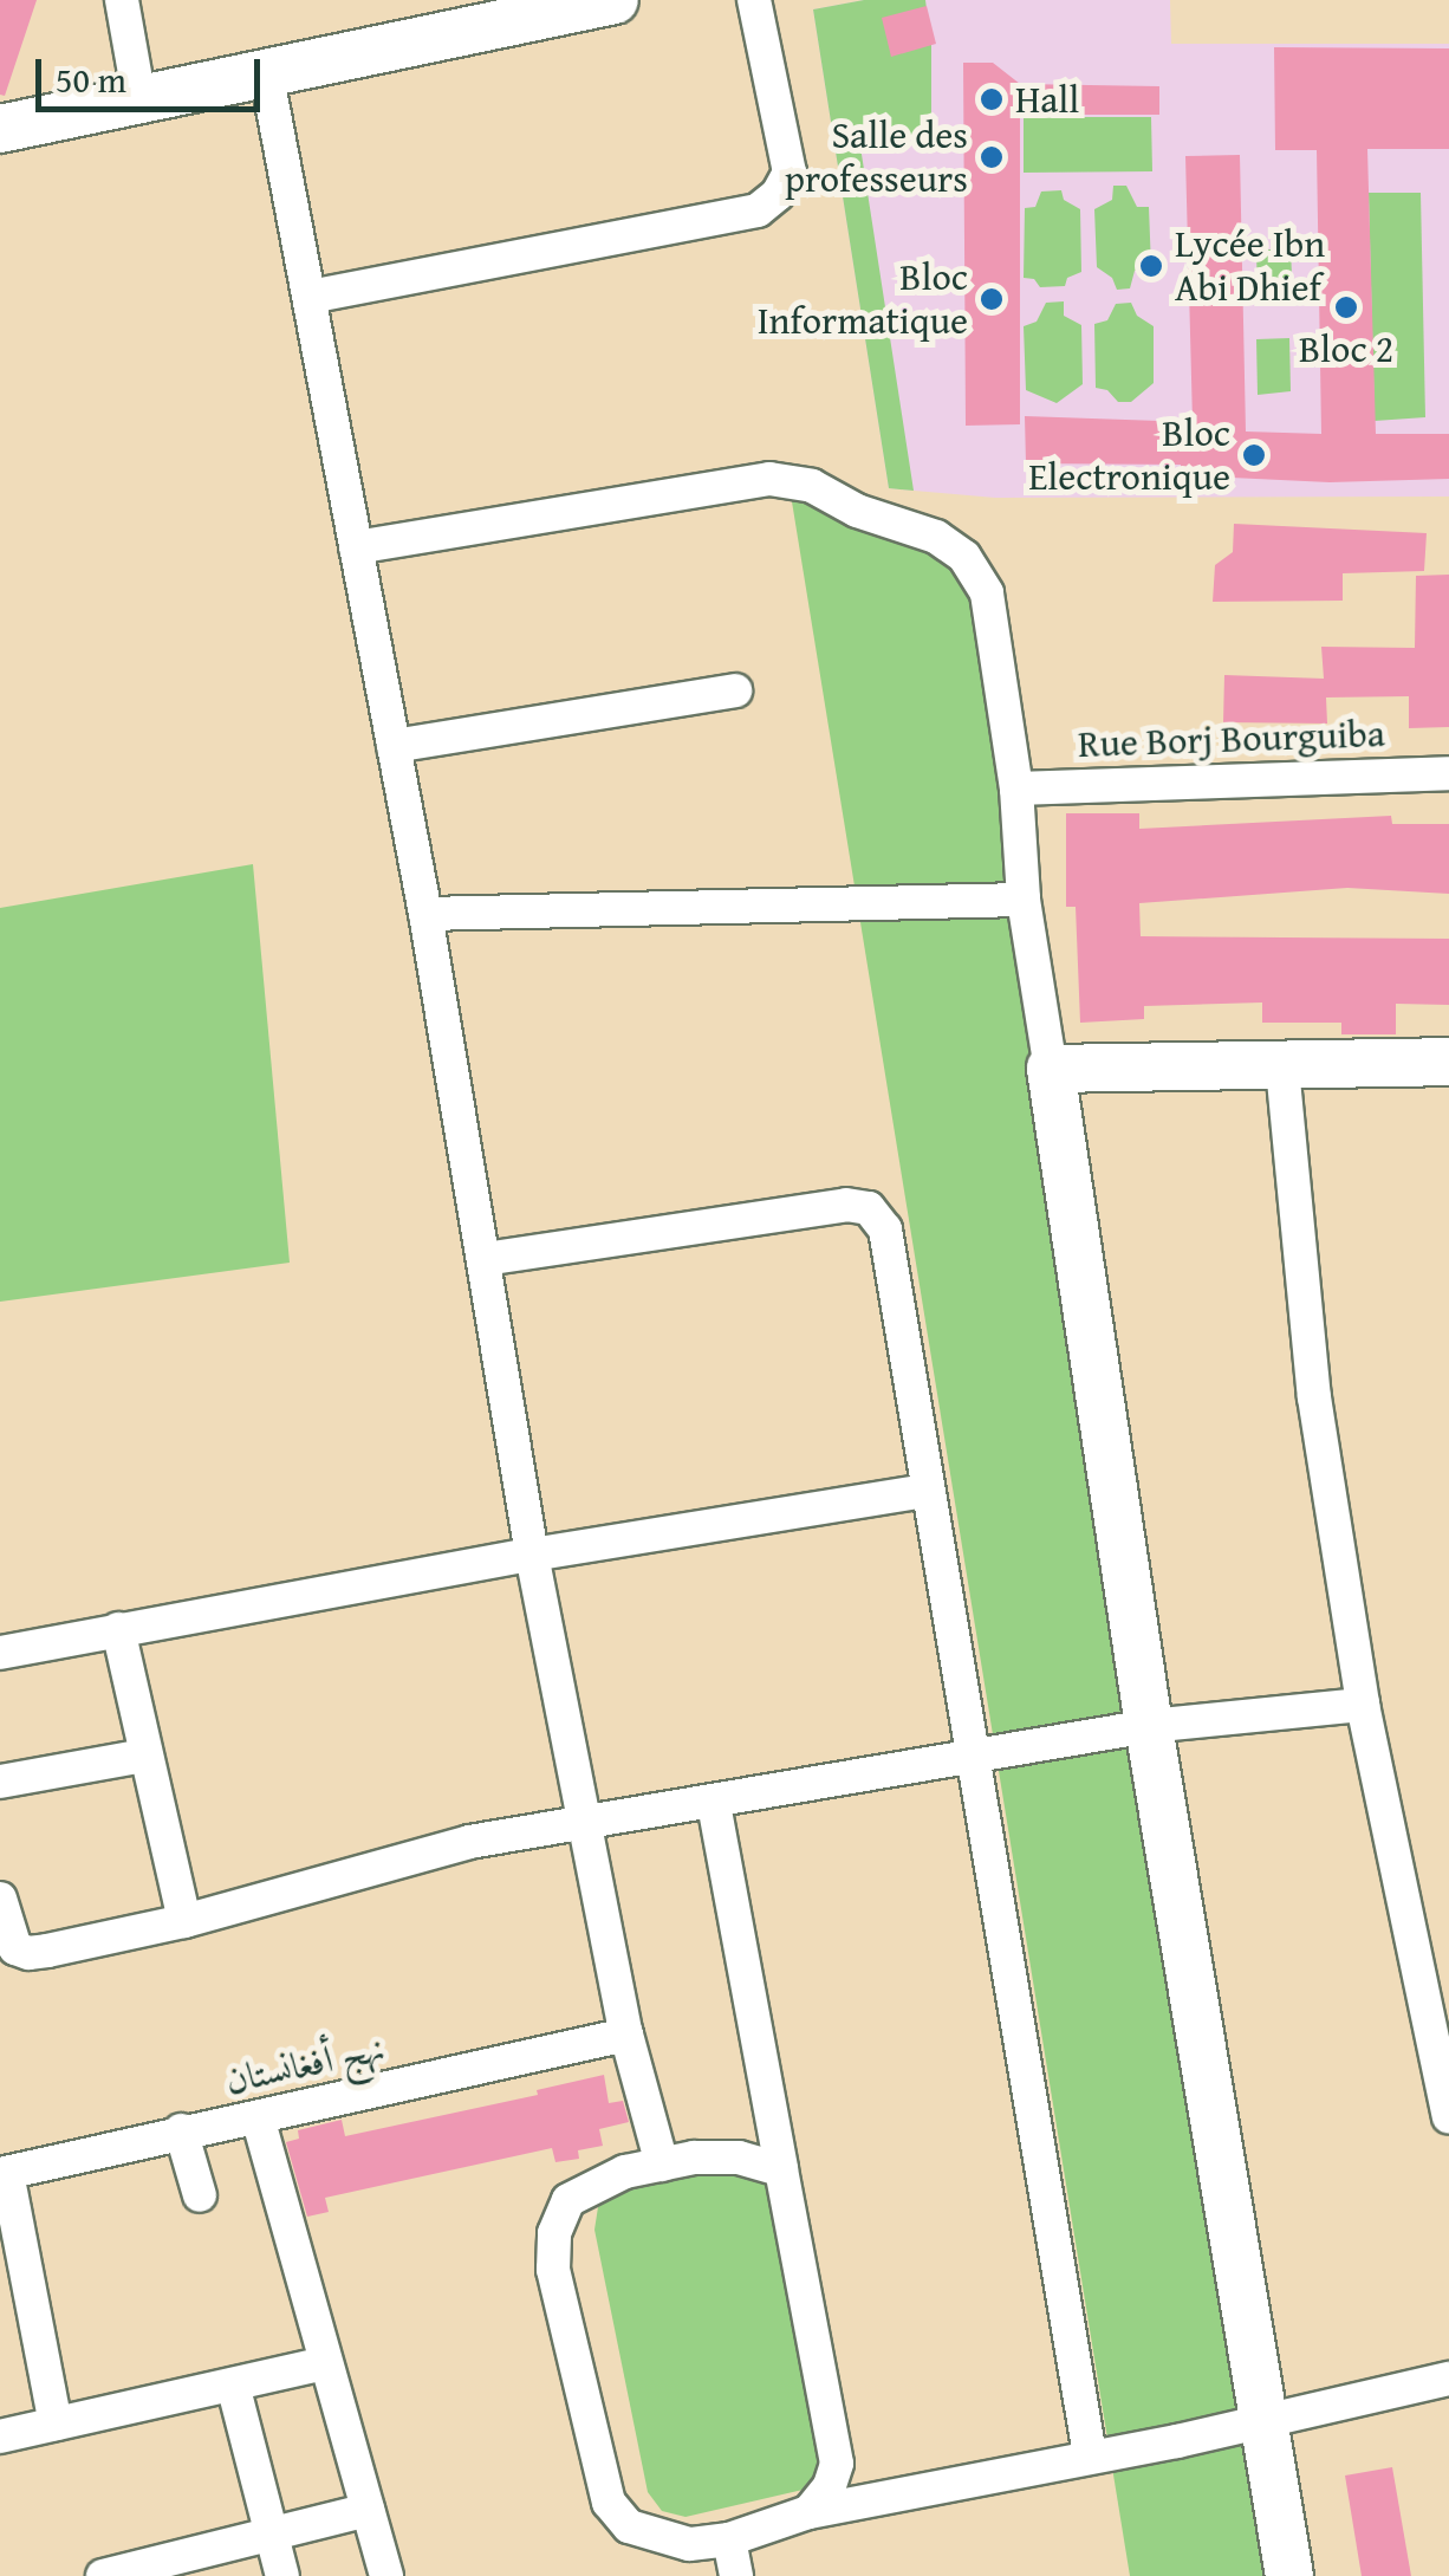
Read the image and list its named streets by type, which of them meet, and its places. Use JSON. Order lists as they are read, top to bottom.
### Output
{
  "streets": {
    "street": ["Rue Borj Bourguiba", "نهج أفغانستان"]
  },
  "places": [
    "Hall",
    "Salle des professeurs",
    "Lycée Ibn Abi Dhief",
    "Bloc Informatique",
    "Bloc 2",
    "Bloc Electronique"
  ],
  "scale_bar": "50 m"
}
